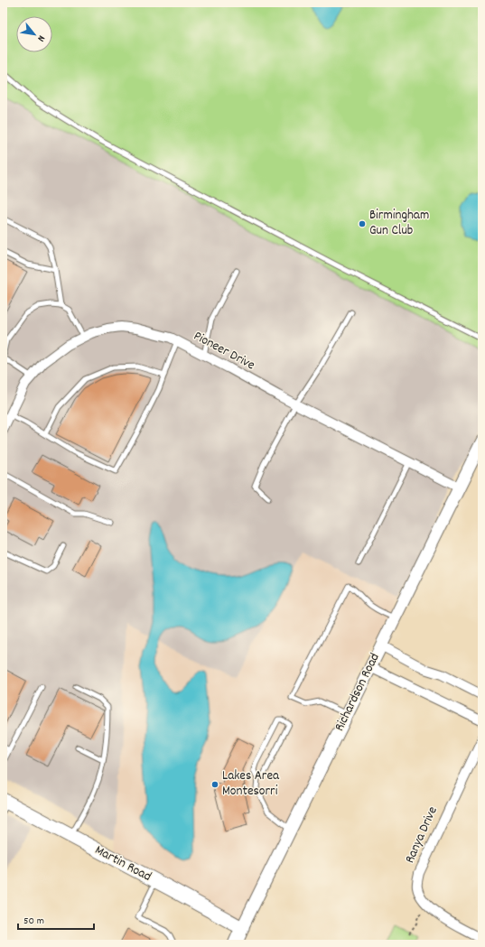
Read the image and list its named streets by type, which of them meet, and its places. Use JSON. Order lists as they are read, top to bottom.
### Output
{
  "streets": {
    "main road": ["Richardson Road", "Martin Road"],
    "street": ["Pioneer Drive", "Ranya Drive"]
  },
  "crossings": [
    ["Pioneer Drive", "Richardson Road"],
    ["Richardson Road", "Martin Road"]
  ],
  "places": ["Birmingham Gun Club", "Lakes Area Montesorri"],
  "scale_bar": "50 m",
  "north": "bottom right"
}
